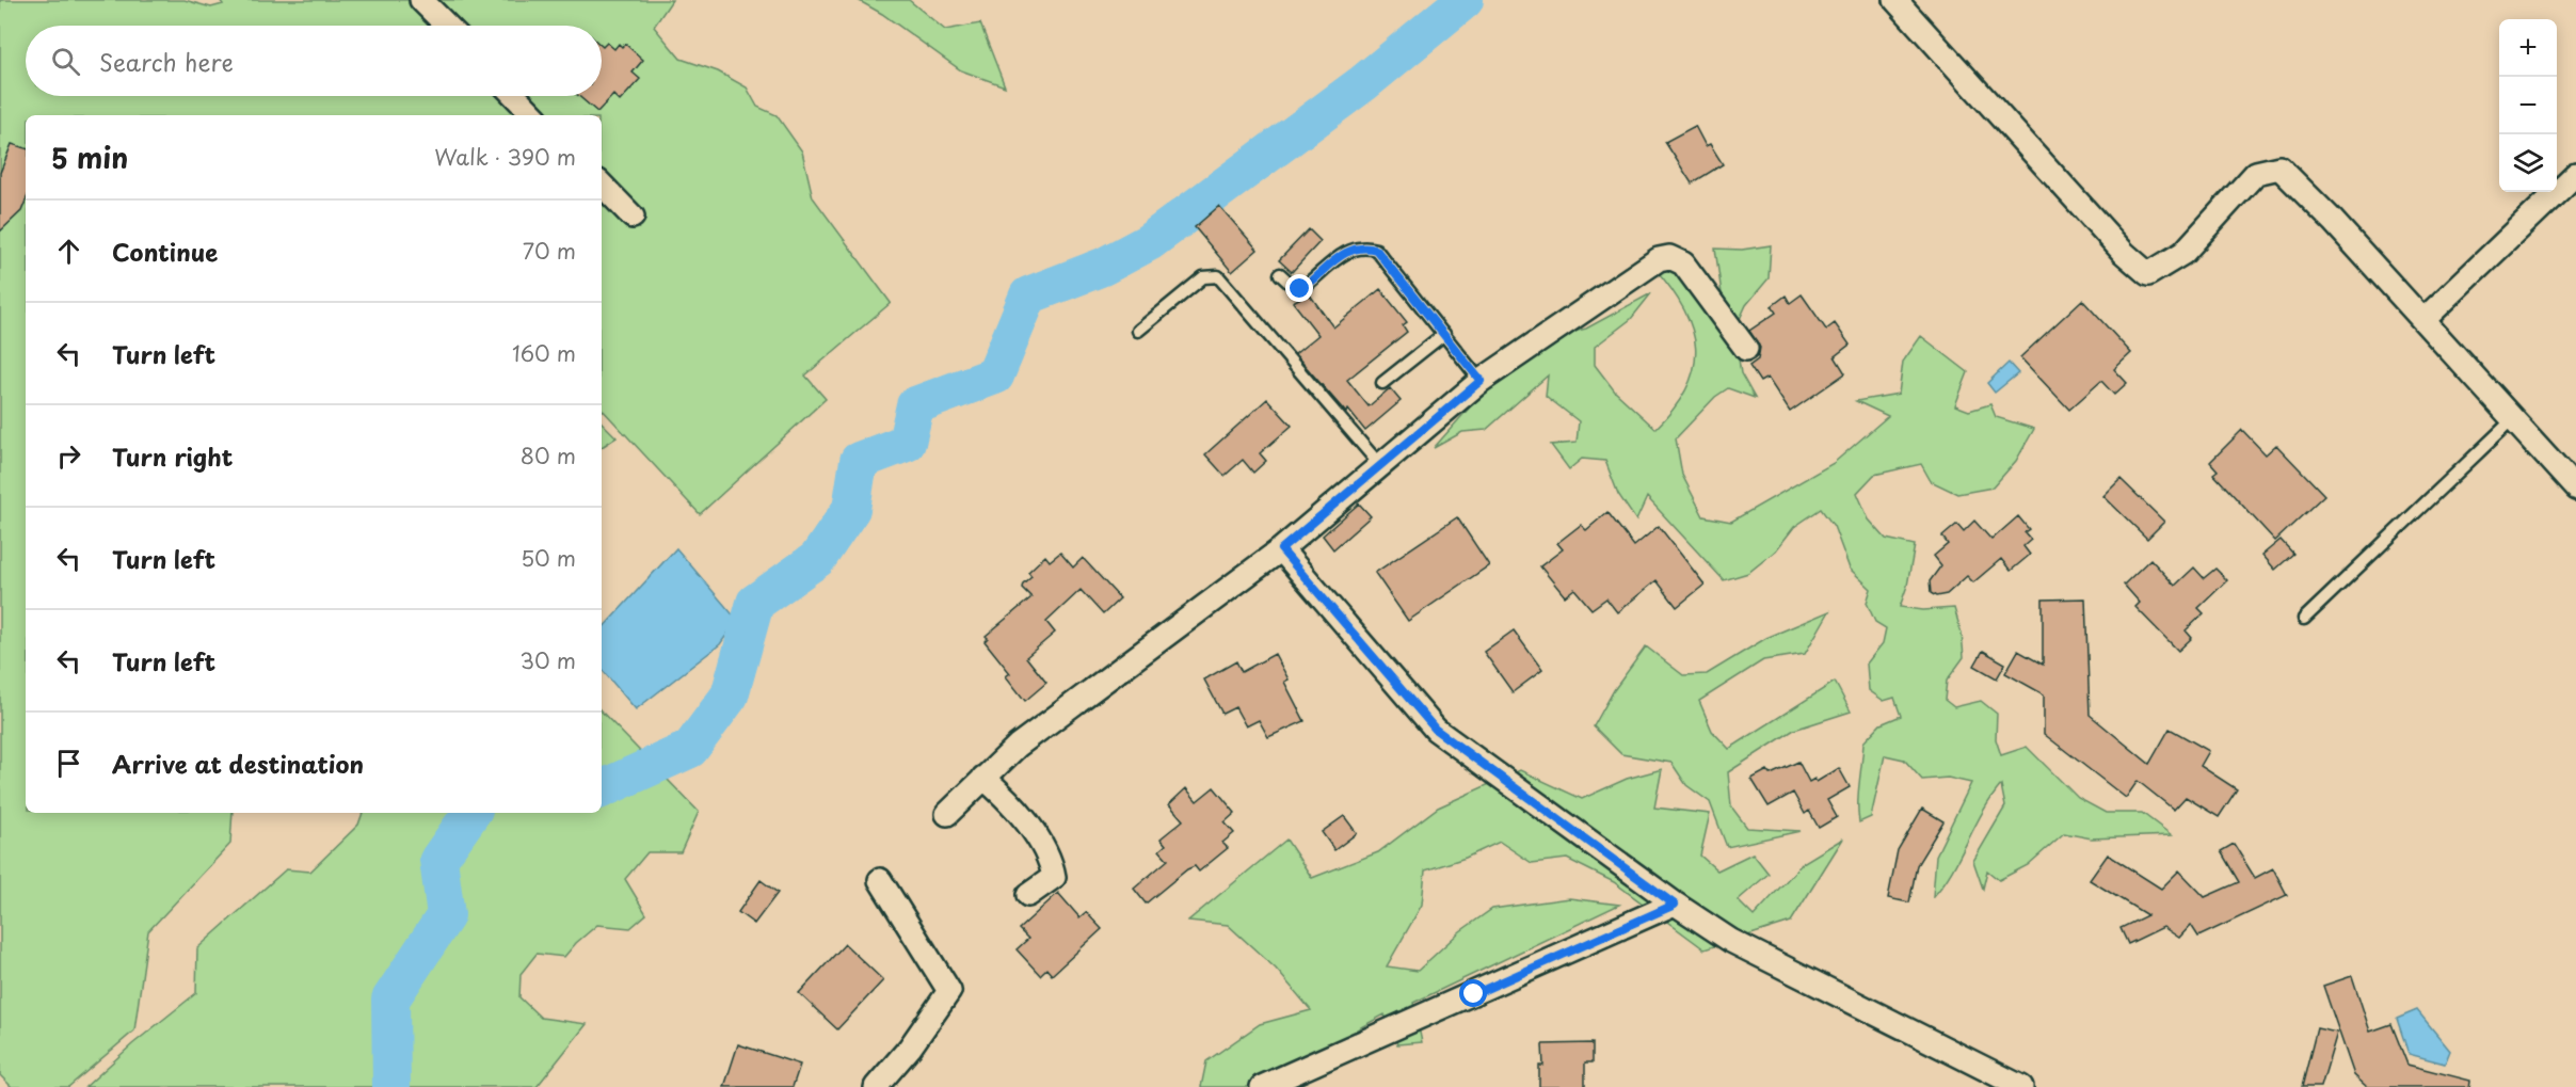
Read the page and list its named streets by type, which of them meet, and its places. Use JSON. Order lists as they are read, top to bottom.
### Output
{
  "page": {
    "map_buttons": ["+", "−"],
    "search": "Search here",
    "heading": ["5 min", "Walk · 390 m"],
    "list": [
      ["Continue", "70 m"],
      ["Turn left", "160 m"],
      ["Turn right", "80 m"],
      ["Turn left", "50 m"],
      ["Turn left", "30 m"],
      "Arrive at destination"
    ]
  }
}
